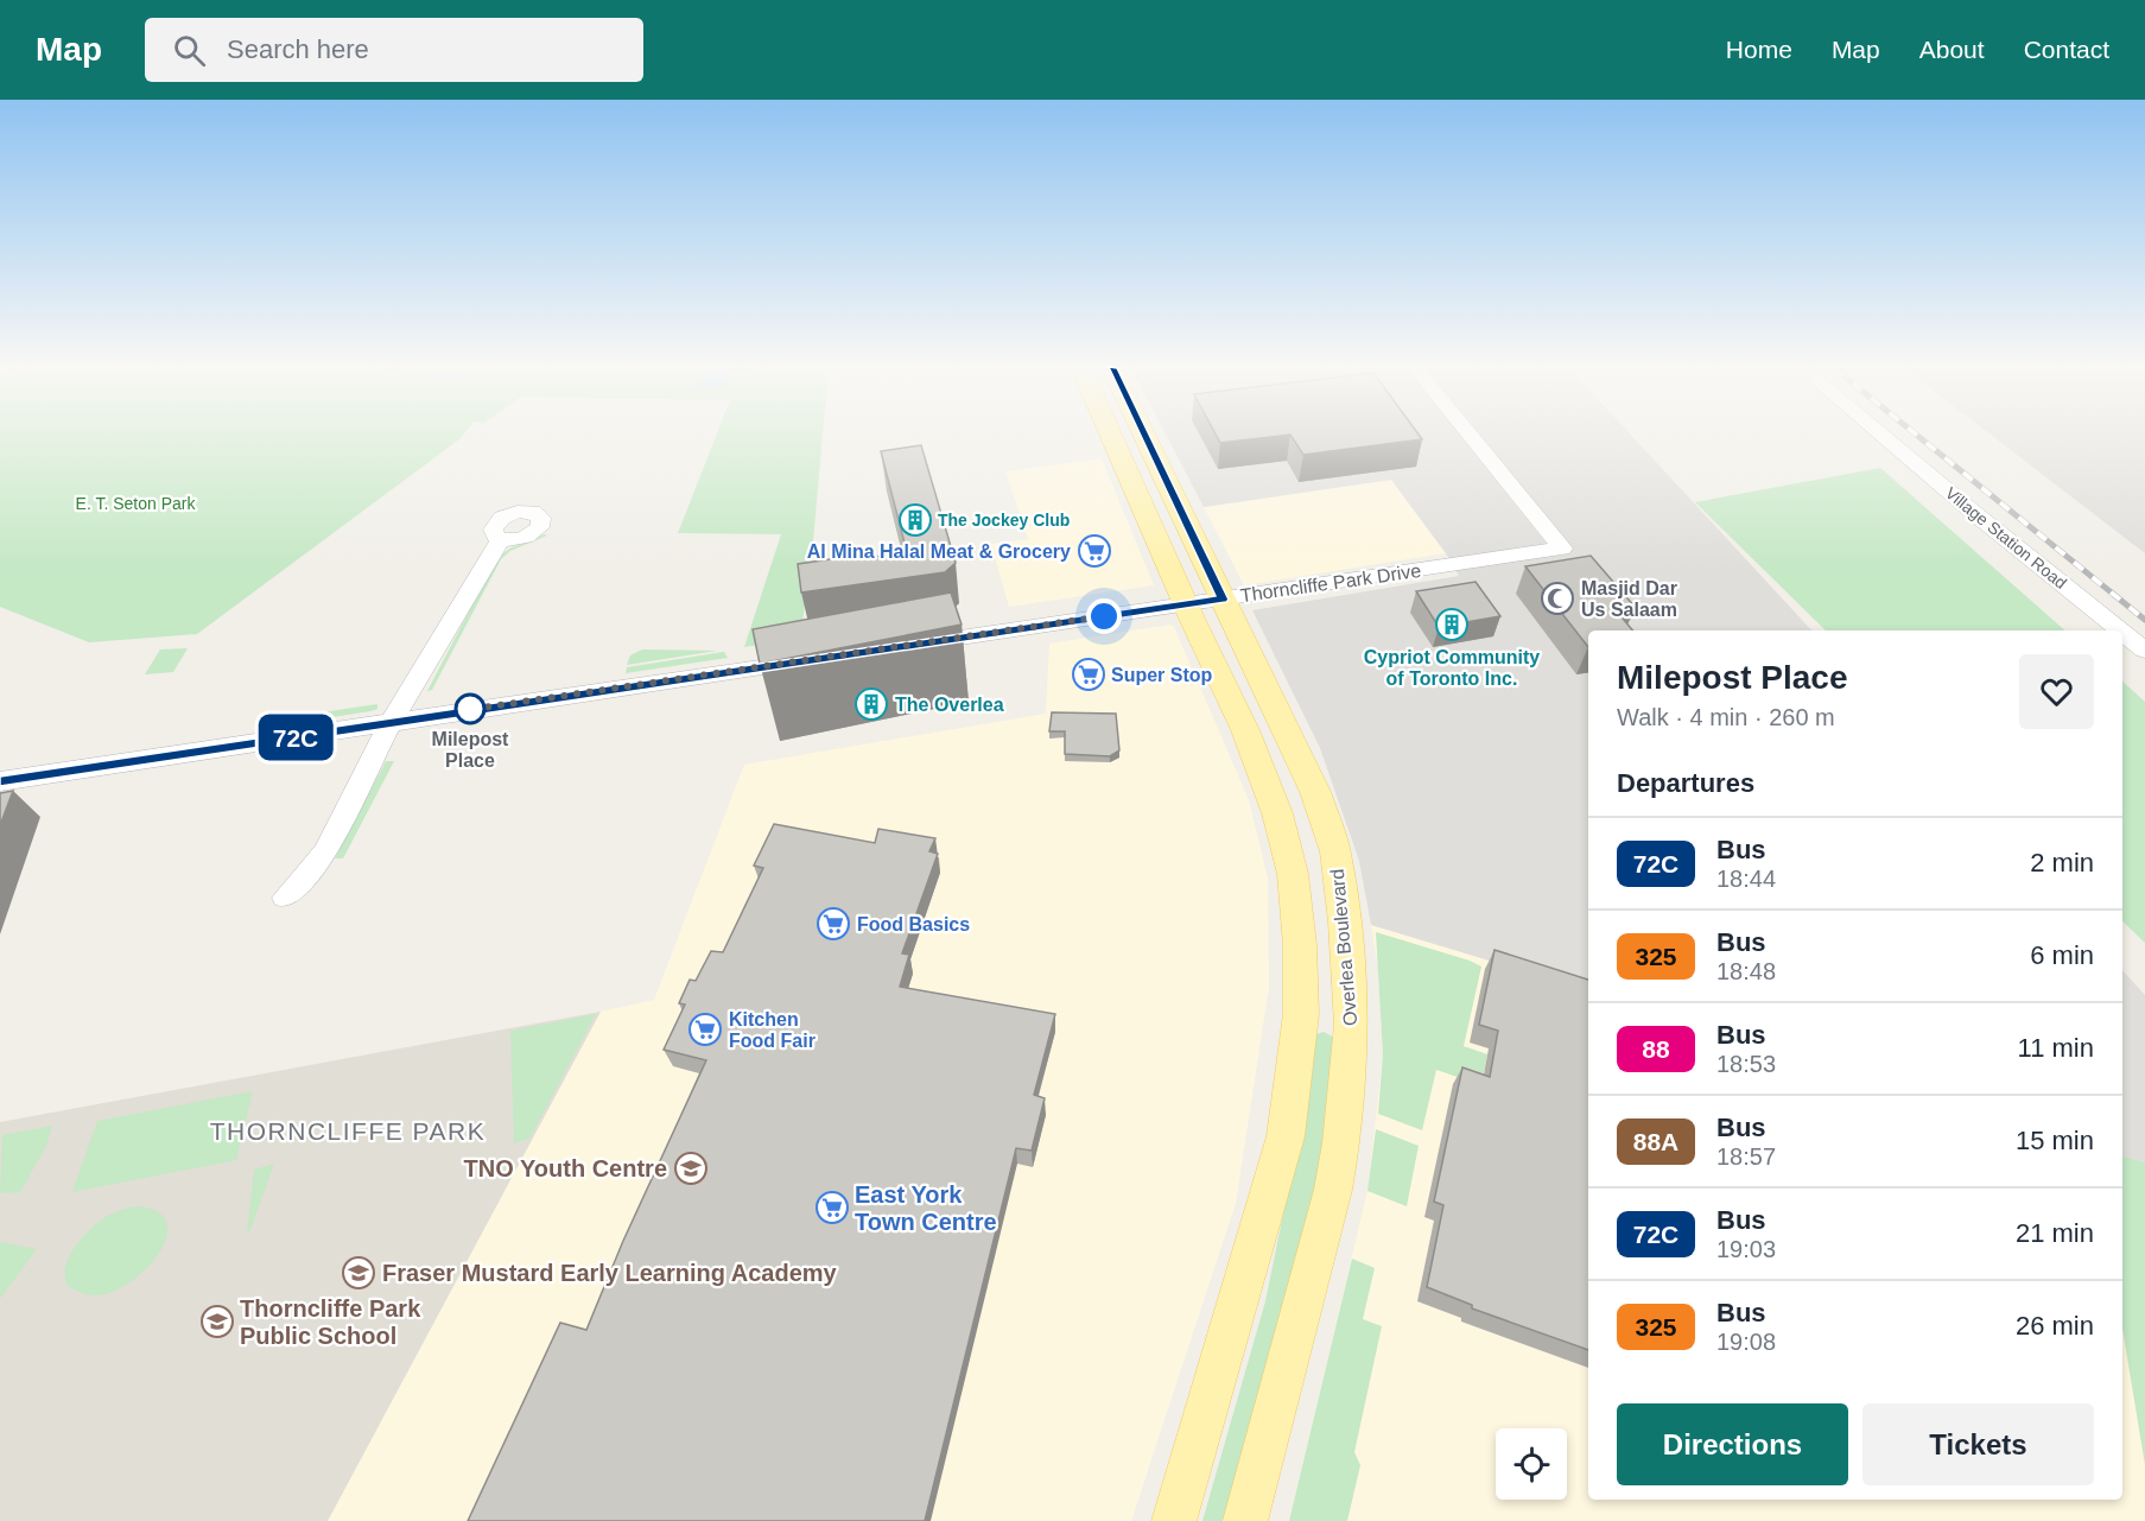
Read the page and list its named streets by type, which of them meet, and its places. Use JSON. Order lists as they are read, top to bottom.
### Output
{
  "streets": {
    "main road": ["Overlea Boulevard"],
    "street": ["Village Station Road", "Thorncliffe Park Drive"]
  },
  "crossings": [
    ["Thorncliffe Park Drive", "Overlea Boulevard"]
  ],
  "districts": ["THORNCLIFFE PARK"],
  "parks": ["E. T. Seton Park"],
  "places": {
    "building": ["The Jockey Club", "Cypriot Community of Toronto Inc.", "The Overlea"],
    "supermarket": [
      "Al Mina Halal Meat & Grocery",
      "Super Stop",
      "Food Basics",
      "Kitchen Food Fair",
      "East York Town Centre"
    ],
    "mosque": ["Masjid Dar Us Salaam"],
    "other": ["Milepost Place"],
    "school or university": ["TNO Youth Centre", "Fraser Mustard Early Learning Academy", "Thorncliffe Park Public School"]
  },
  "lines": ["bus line 72C"],
  "page": {
    "header": "Map",
    "search": "Search here",
    "nav": [
      "Home",
      "Map",
      "About",
      "Contact"
    ],
    "on_map": "72C",
    "heading": [
      ["Milepost Place", "Walk · 4 min · 260 m"],
      "Departures"
    ],
    "list": [
      {
        "mark": "72C",
        "name": "Bus",
        "note": "18:44",
        "value": "2 min"
      },
      {
        "mark": "325",
        "name": "Bus",
        "note": "18:48",
        "value": "6 min"
      },
      {
        "mark": "88",
        "name": "Bus",
        "note": "18:53",
        "value": "11 min"
      },
      {
        "mark": "88A",
        "name": "Bus",
        "note": "18:57",
        "value": "15 min"
      },
      {
        "mark": "72C",
        "name": "Bus",
        "note": "19:03",
        "value": "21 min"
      },
      {
        "mark": "325",
        "name": "Bus",
        "note": "19:08",
        "value": "26 min"
      }
    ],
    "buttons": ["Directions", "Tickets"]
  }
}
